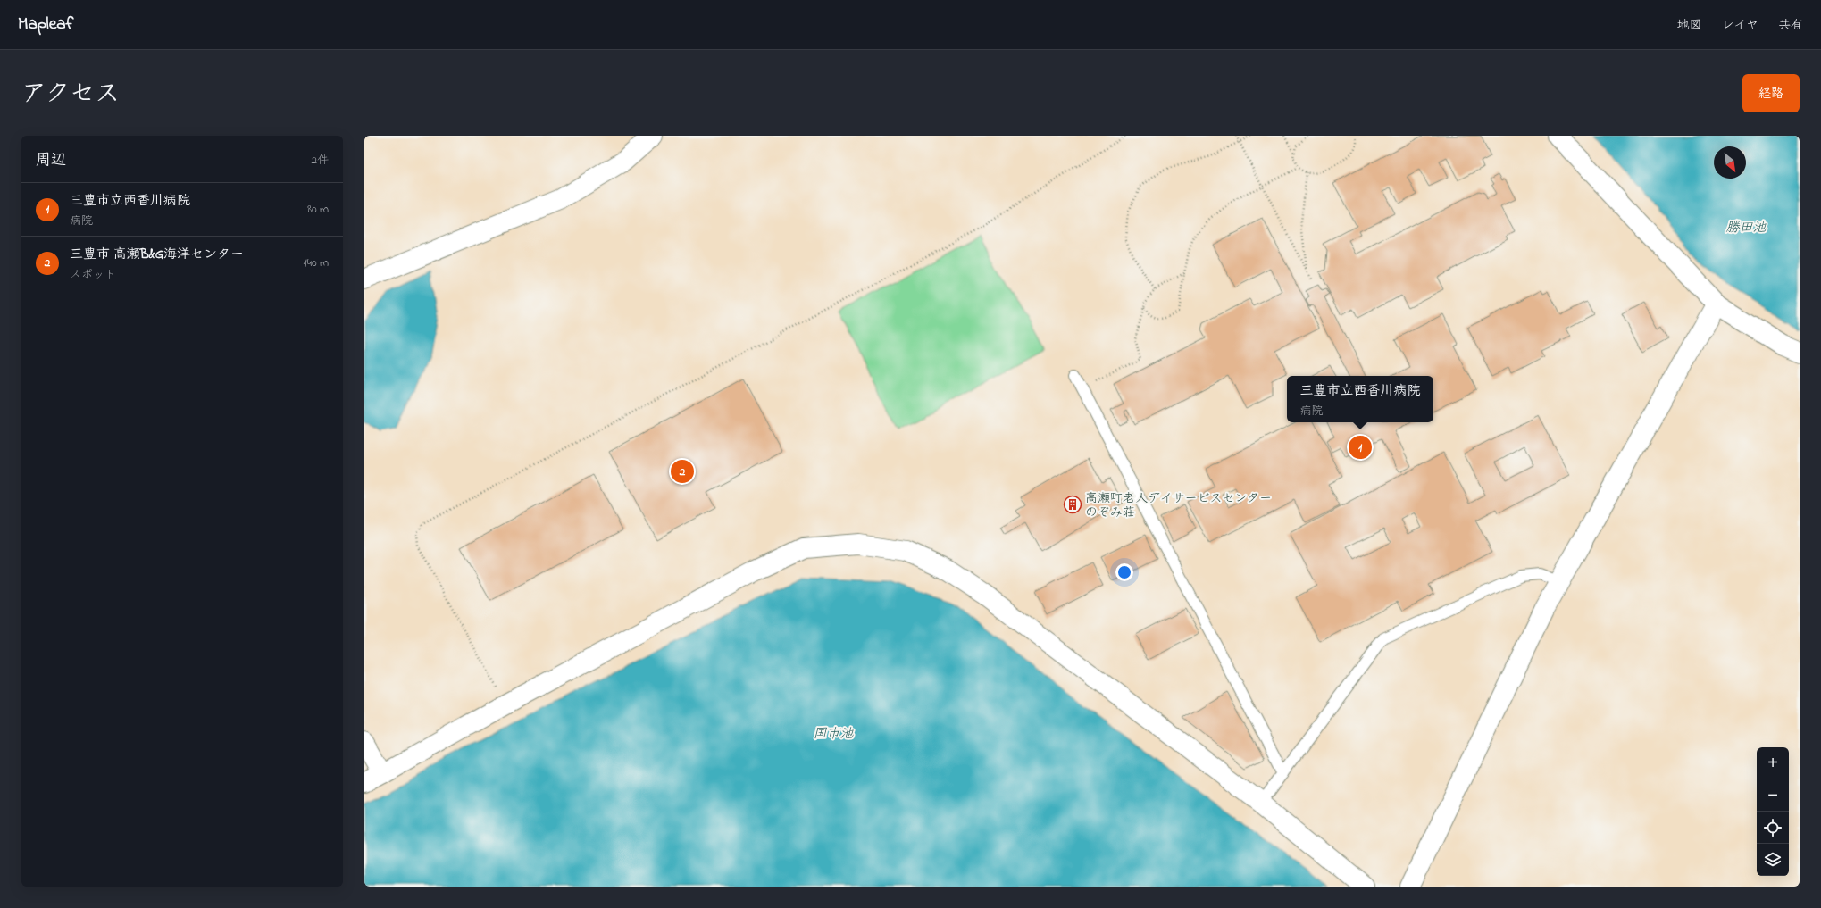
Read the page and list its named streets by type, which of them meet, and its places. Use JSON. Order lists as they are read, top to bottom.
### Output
{
  "water": ["勝田池", "国市池"],
  "places": {
    "building": ["高瀬町老人デイサービスセンター のぞみ荘"]
  },
  "north": "bottom right",
  "page": {
    "header": "Mapleaf",
    "nav": ["地図", "レイヤ", "共有"],
    "title": "アクセス",
    "buttons": "経路",
    "heading": ["周辺", "2件"],
    "list": [
      {
        "mark": "1",
        "name": "三豊市立西香川病院",
        "note": "病院",
        "value": "80 m"
      },
      {
        "mark": "2",
        "name": "三豊市 高瀬B&G海洋センター",
        "note": "スポット",
        "value": "140 m"
      }
    ],
    "popup": ["三豊市立西香川病院", "病院"],
    "pins": ["1", "2"],
    "map_buttons": ["+", "−"]
  }
}
